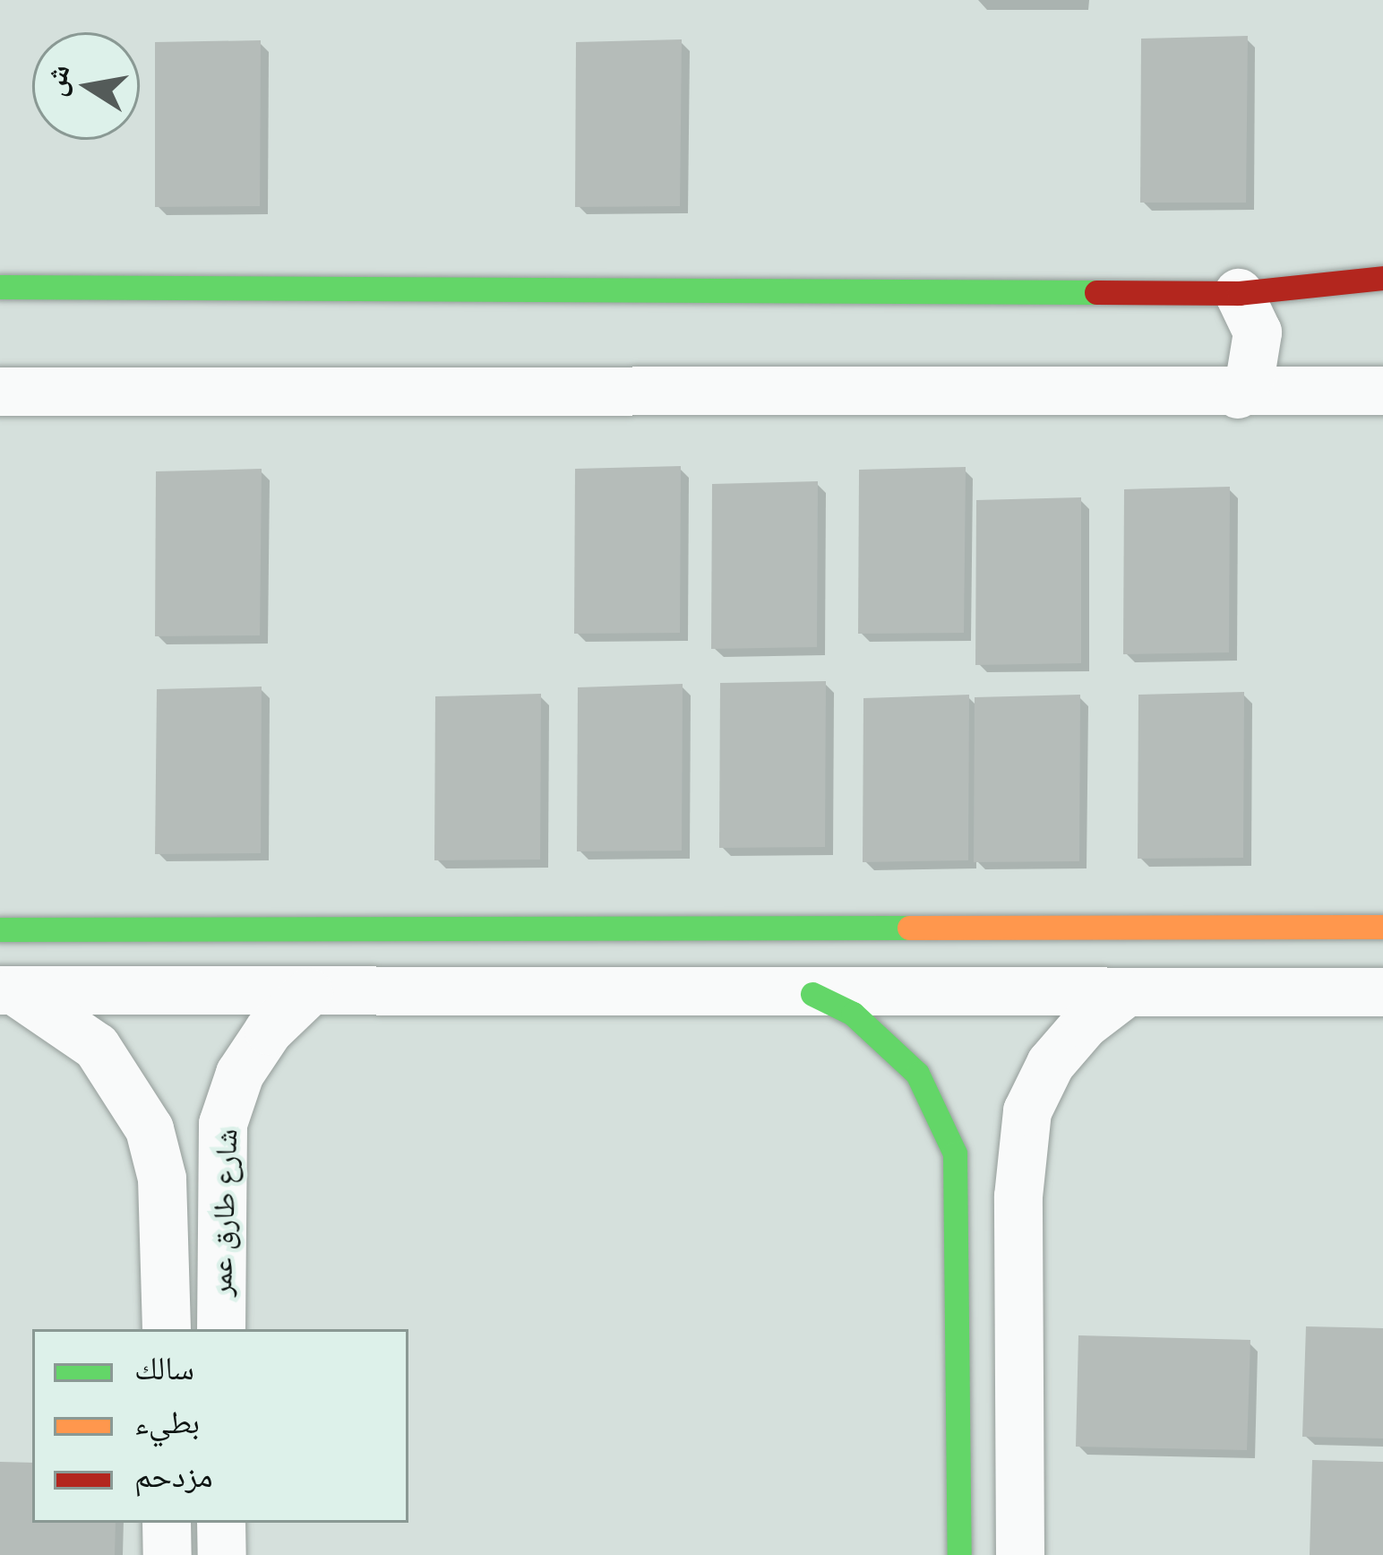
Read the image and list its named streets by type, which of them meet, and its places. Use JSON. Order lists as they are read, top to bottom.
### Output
{
  "streets": {
    "street": ["شارع طارق عمر"]
  },
  "legend": ["سالك", "بطيء", "مزدحم"],
  "north": "left"
}
